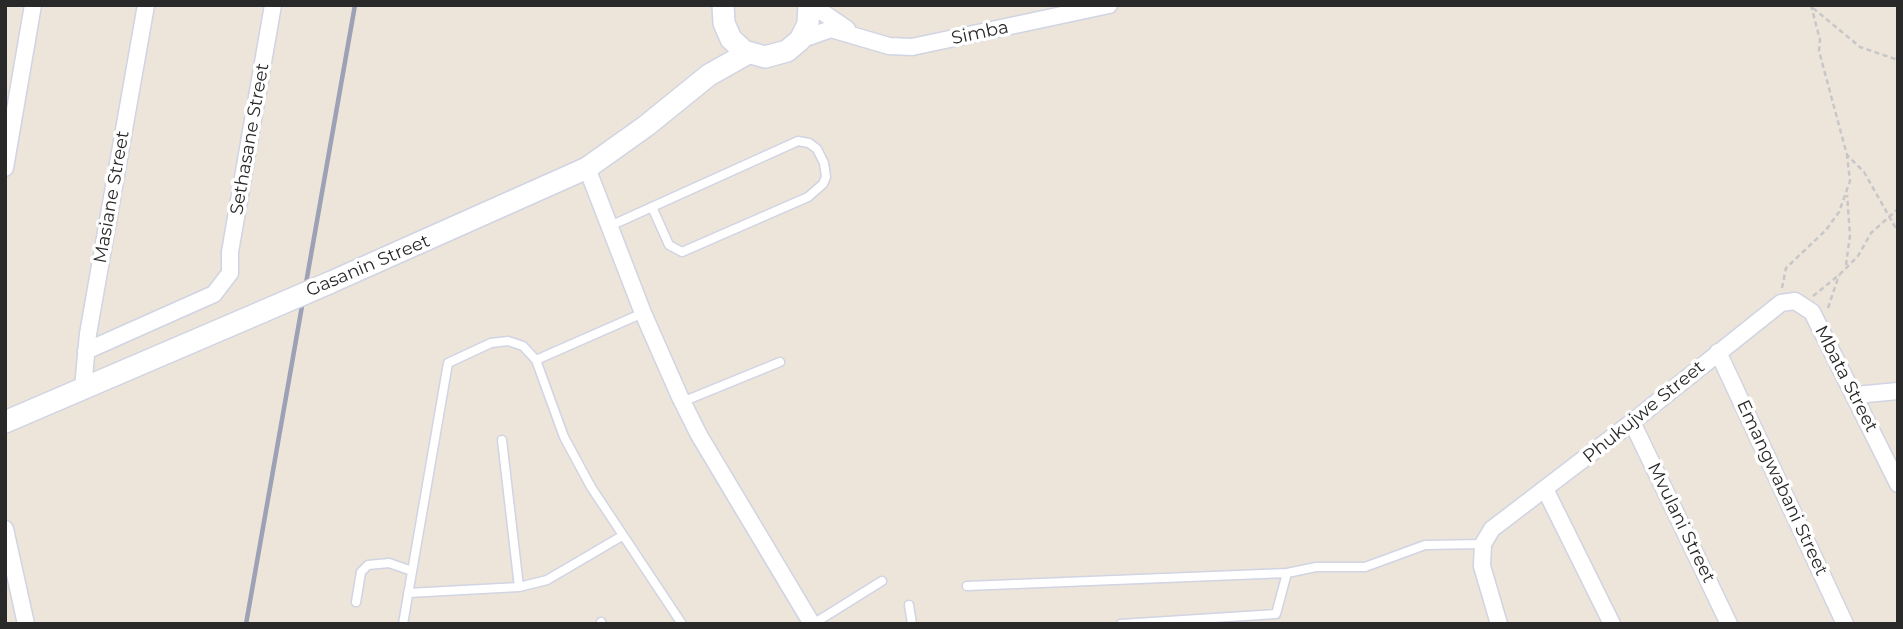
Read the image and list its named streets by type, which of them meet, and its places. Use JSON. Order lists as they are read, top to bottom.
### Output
{
  "streets": {
    "street": [
      "Simba",
      "Sethasane Street",
      "Masiane Street",
      "Gasanin Street",
      "Mbata Street",
      "Phukujwe Street",
      "Emangwabani Street",
      "Mvulani Street"
    ]
  },
  "crossings": [
    ["Sethasane Street", "Masiane Street"],
    ["Masiane Street", "Gasanin Street"],
    ["Phukujwe Street", "Emangwabani Street"],
    ["Phukujwe Street", "Mvulani Street"]
  ]
}
